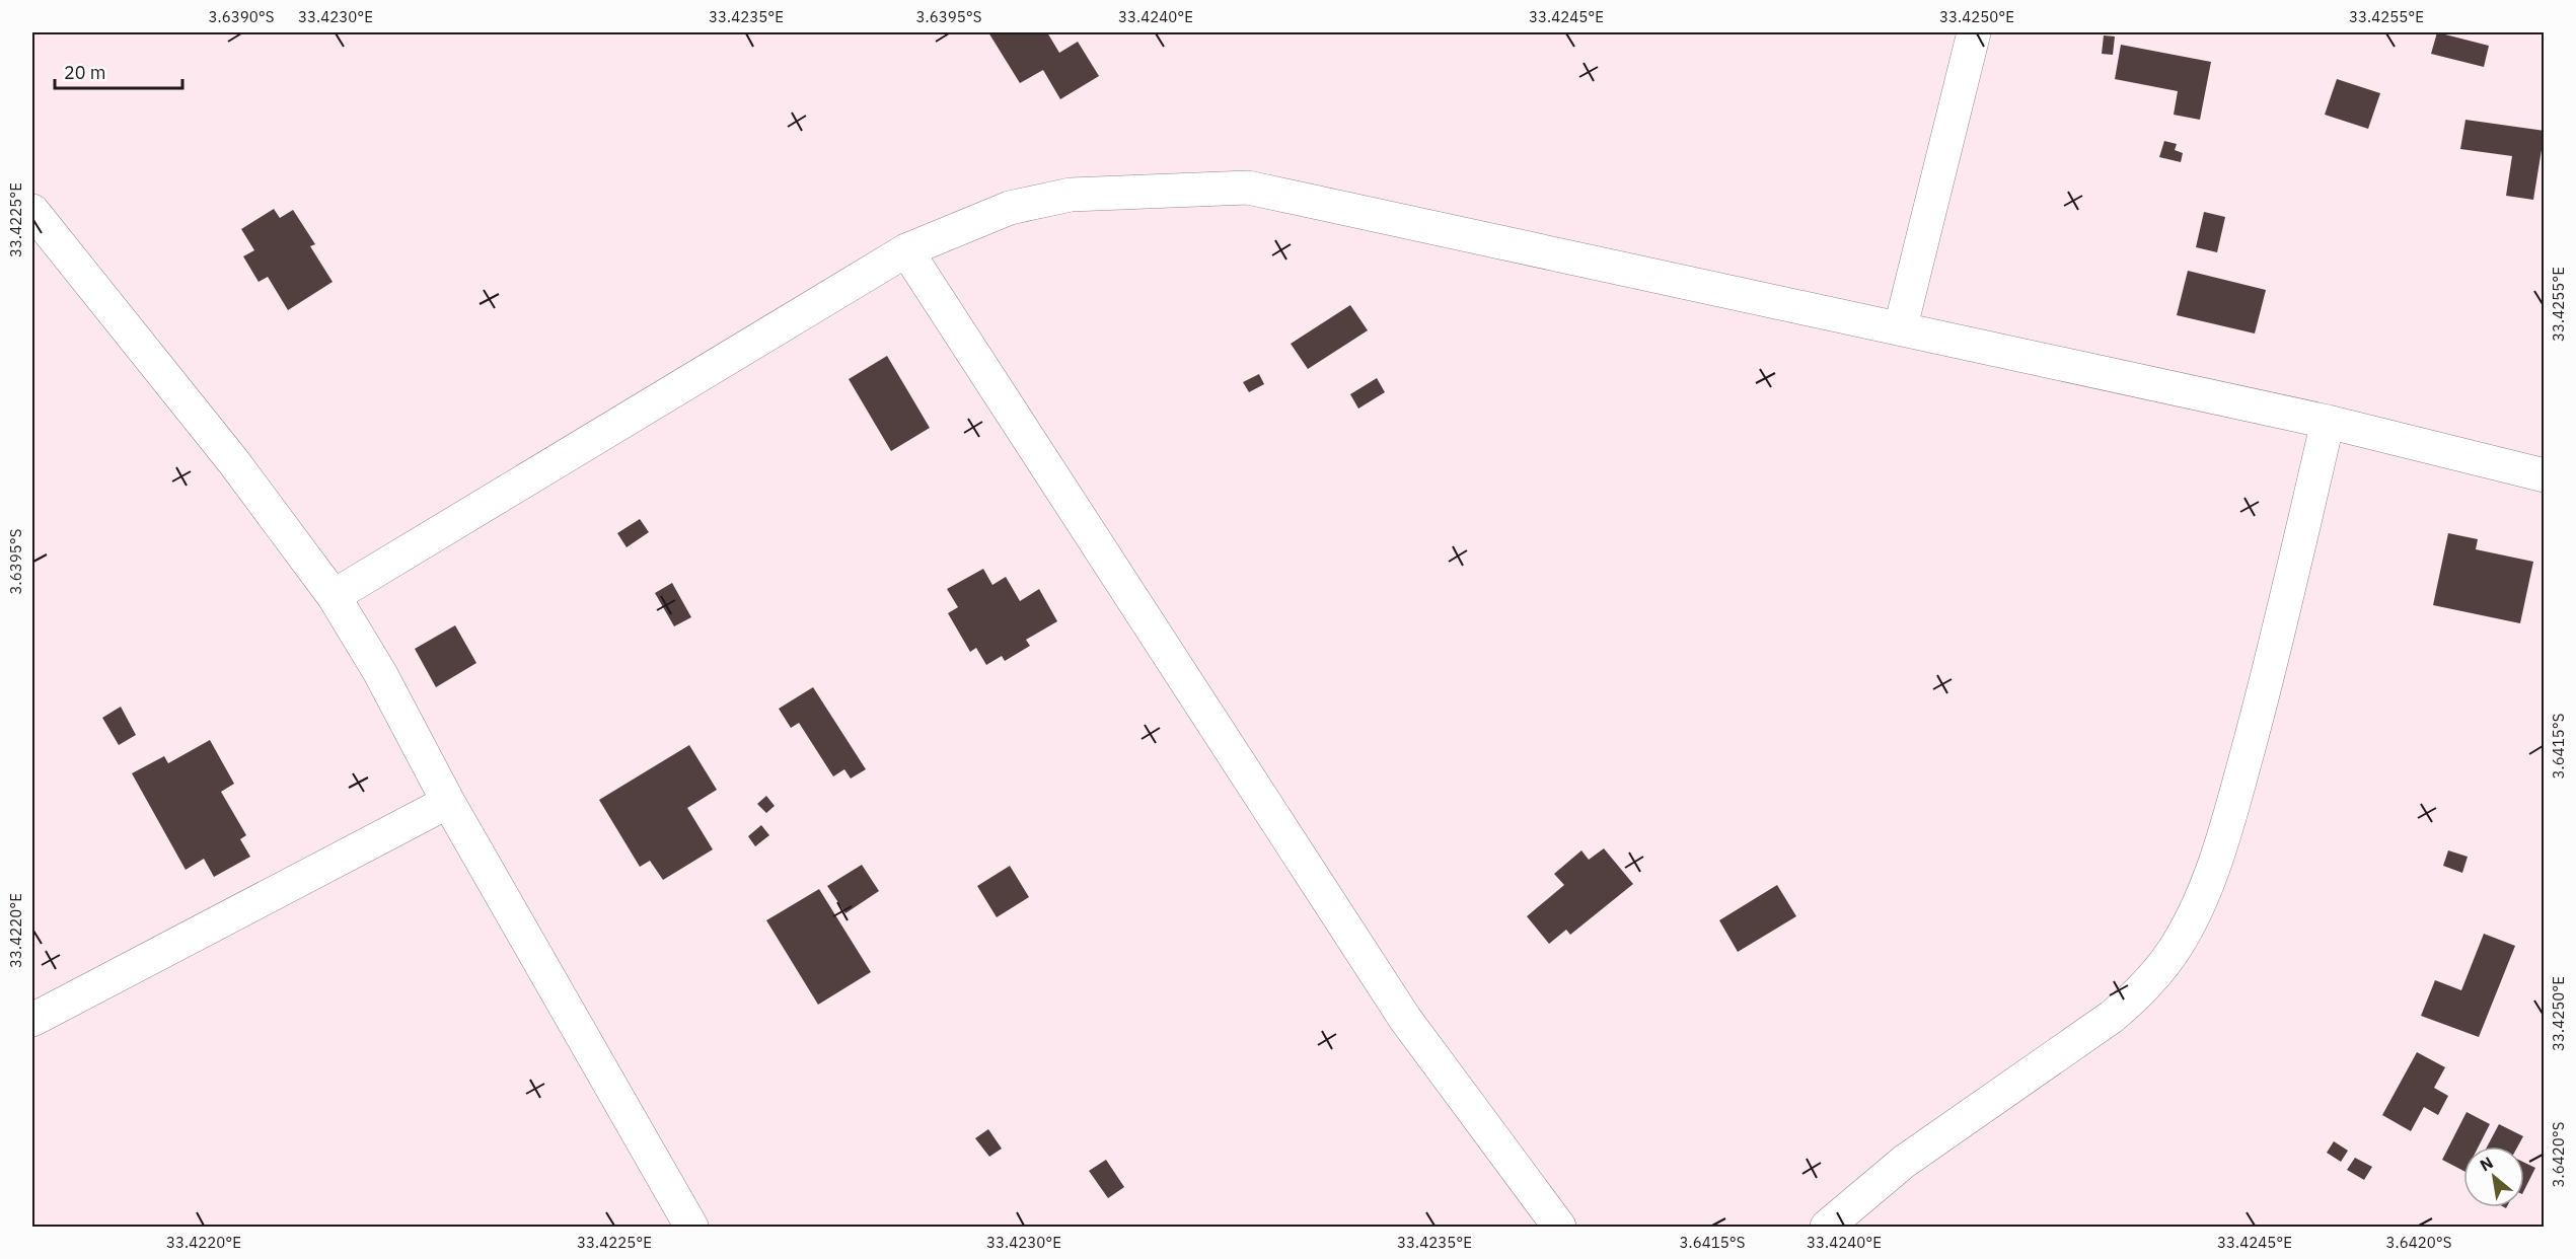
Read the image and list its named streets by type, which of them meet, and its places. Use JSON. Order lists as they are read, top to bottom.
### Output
{
  "scale_bar": "20 m",
  "north": "top left",
  "coordinates": [
    "3.6390°S",
    "33.4230°E",
    "33.4235°E",
    "3.6395°S",
    "33.4240°E",
    "33.4245°E",
    "33.4250°E",
    "33.4255°E",
    "33.4225°E",
    "3.6415°S",
    "33.4220°E",
    "3.6420°S"
  ]
}
